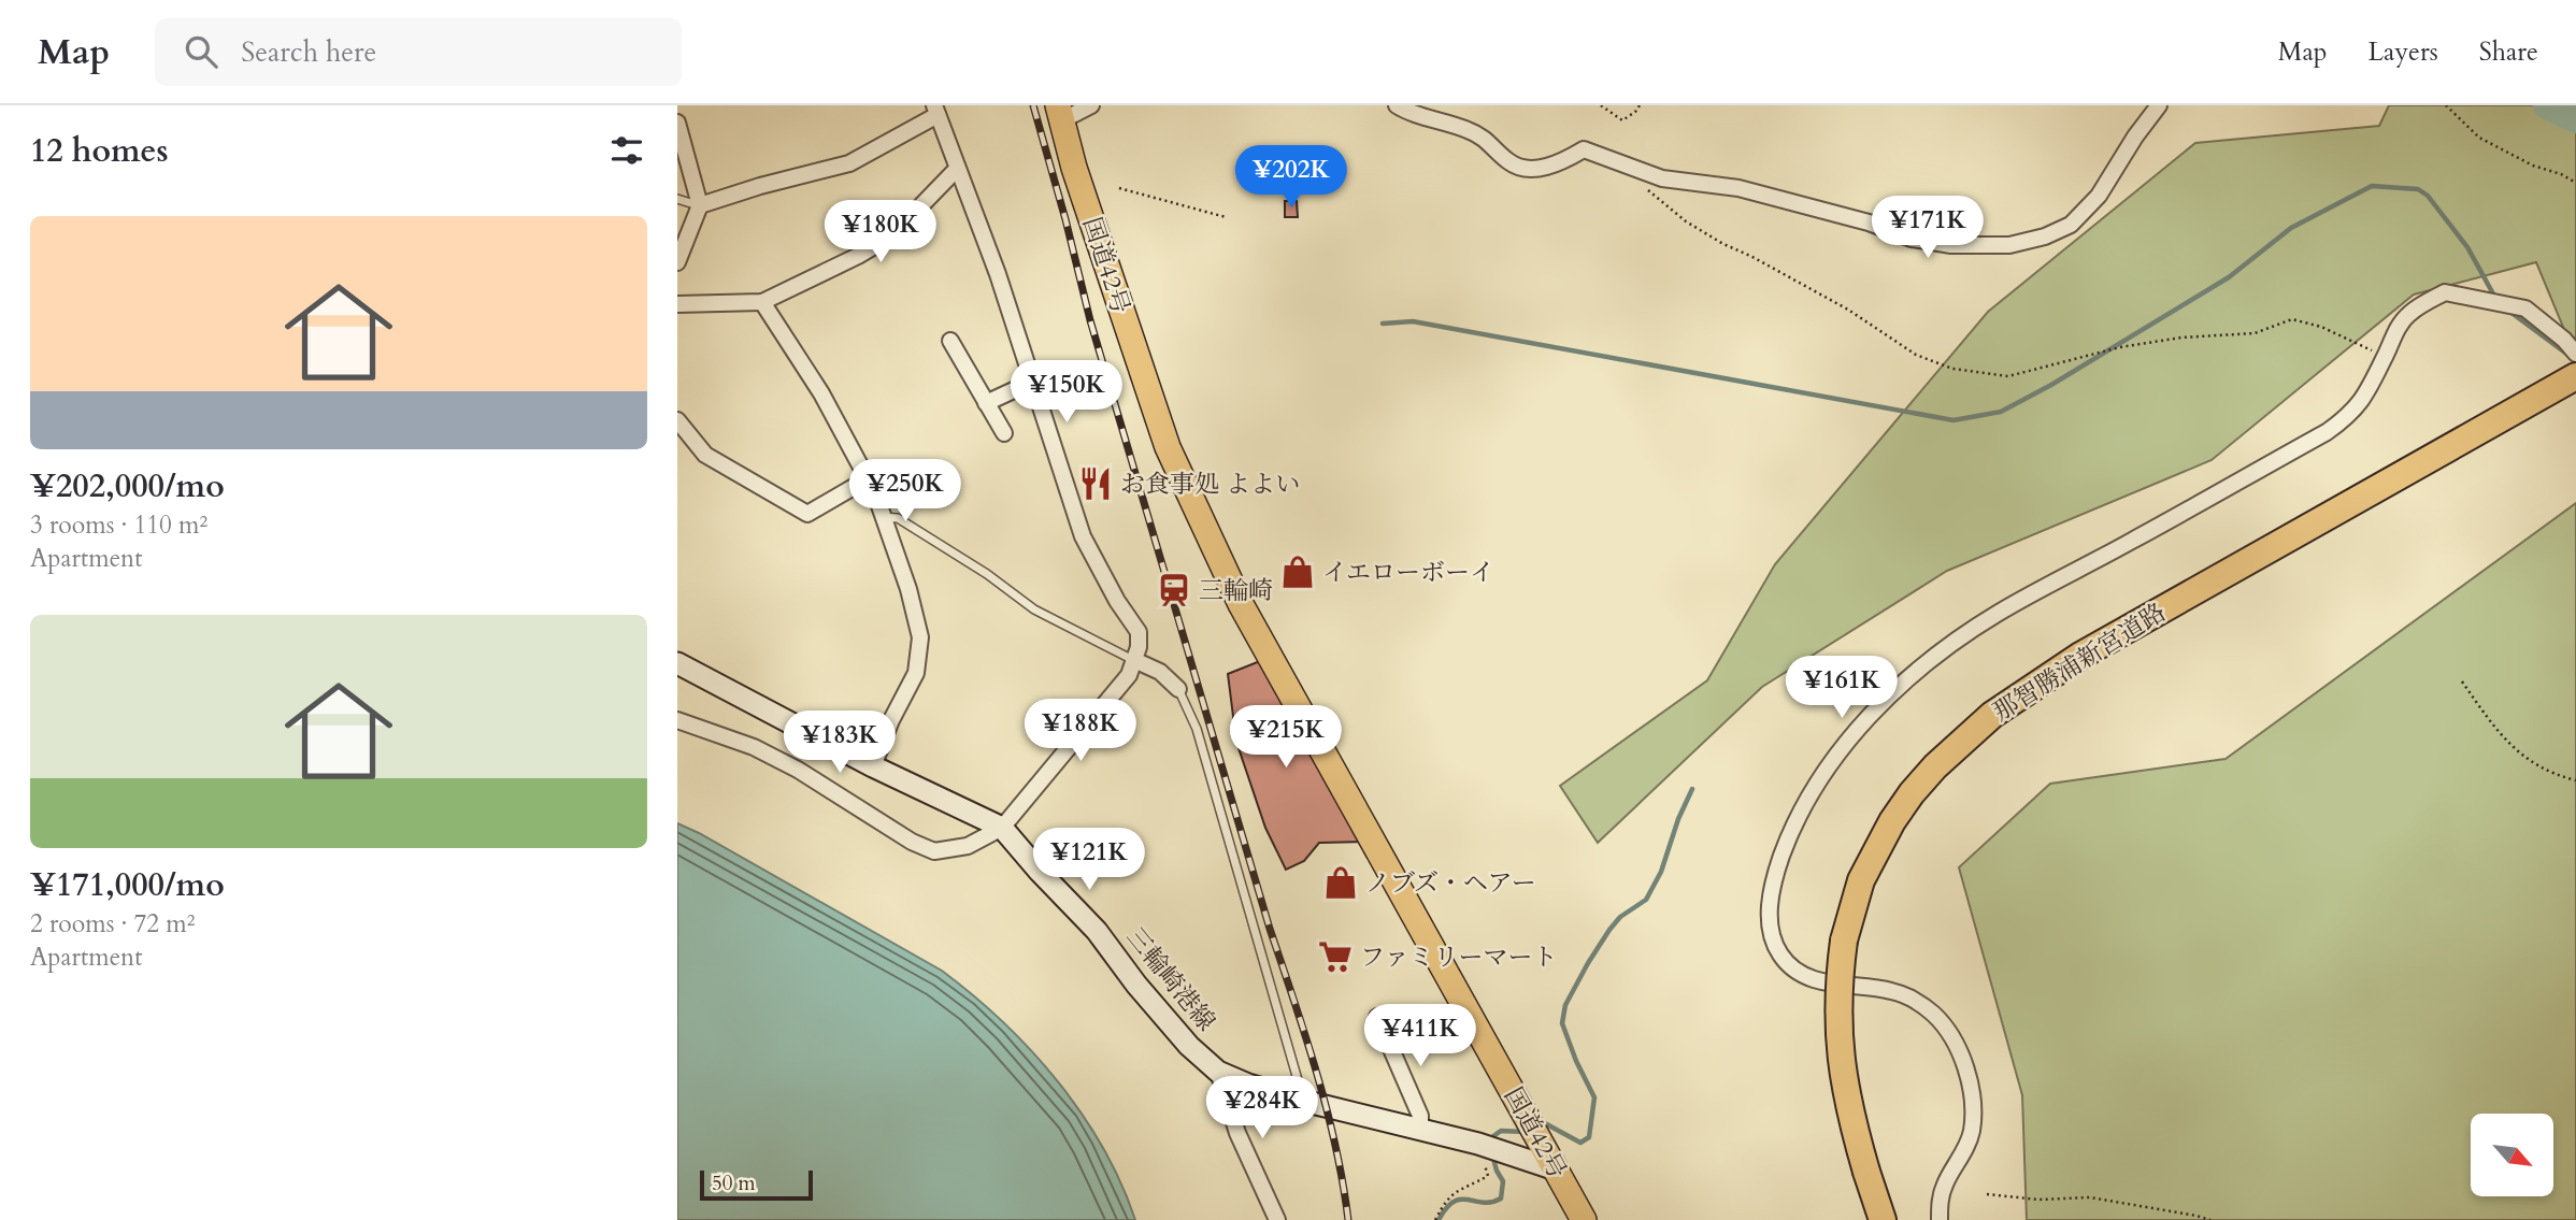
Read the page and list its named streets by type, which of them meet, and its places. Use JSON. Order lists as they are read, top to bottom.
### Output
{
  "streets": {
    "highway": ["国道42号", "那智勝浦新宮道路"],
    "main road": ["三輪崎港線"]
  },
  "crossings": [
    ["国道42号", "三輪崎港線"]
  ],
  "places": {
    "restaurant": ["お食事処 よよい"],
    "shop": ["イエローボーイ", "ノブズ・ヘアー"],
    "station": ["三輪崎"],
    "supermarket": ["ファミリーマート"]
  },
  "scale_bar": "50 m",
  "north": "bottom right",
  "page": {
    "header": "Map",
    "search": "Search here",
    "nav": ["Map", "Layers", "Share"],
    "heading": "12 homes",
    "price": [
      "¥202K",
      "¥171K",
      "¥180K",
      "¥150K",
      "¥250K",
      "¥161K",
      "¥188K",
      "¥215K",
      "¥183K",
      "¥121K",
      "¥411K",
      "¥284K"
    ],
    "list": [
      {
        "name": "¥202,000/mo",
        "note": "3 rooms · 110 m² · Apartment"
      },
      {
        "name": "¥171,000/mo",
        "note": "2 rooms · 72 m² · Apartment"
      }
    ],
    "scale": "50 m"
  }
}
